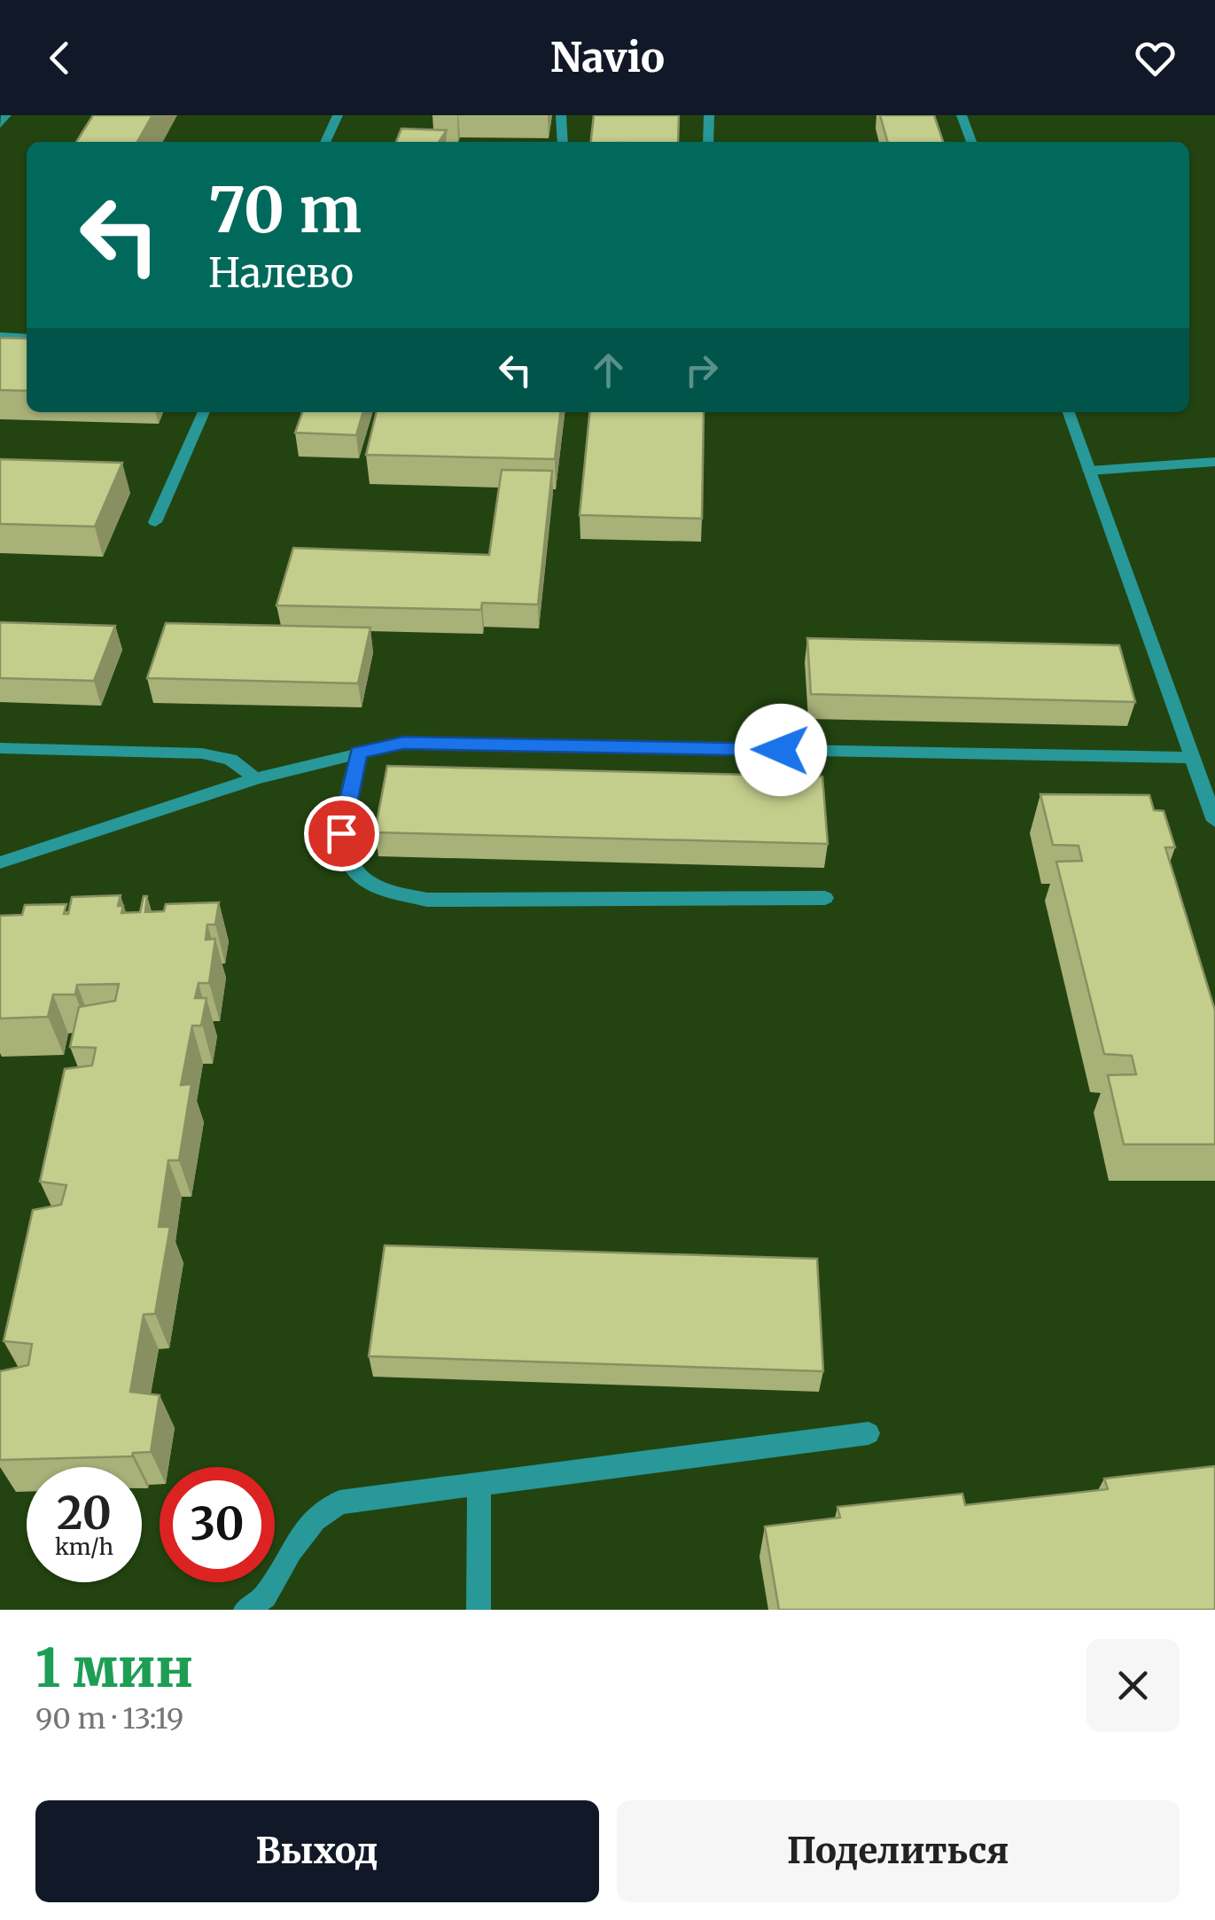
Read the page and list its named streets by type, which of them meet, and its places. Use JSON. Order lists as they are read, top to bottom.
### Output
{
  "page": {
    "header": "Navio",
    "turn": ["70 m", "Налево"],
    "speed": "20 km/h",
    "limit": "30",
    "heading": ["1 мин", "90 m · 13:19"],
    "buttons": ["Выход", "Поделиться"]
  }
}
